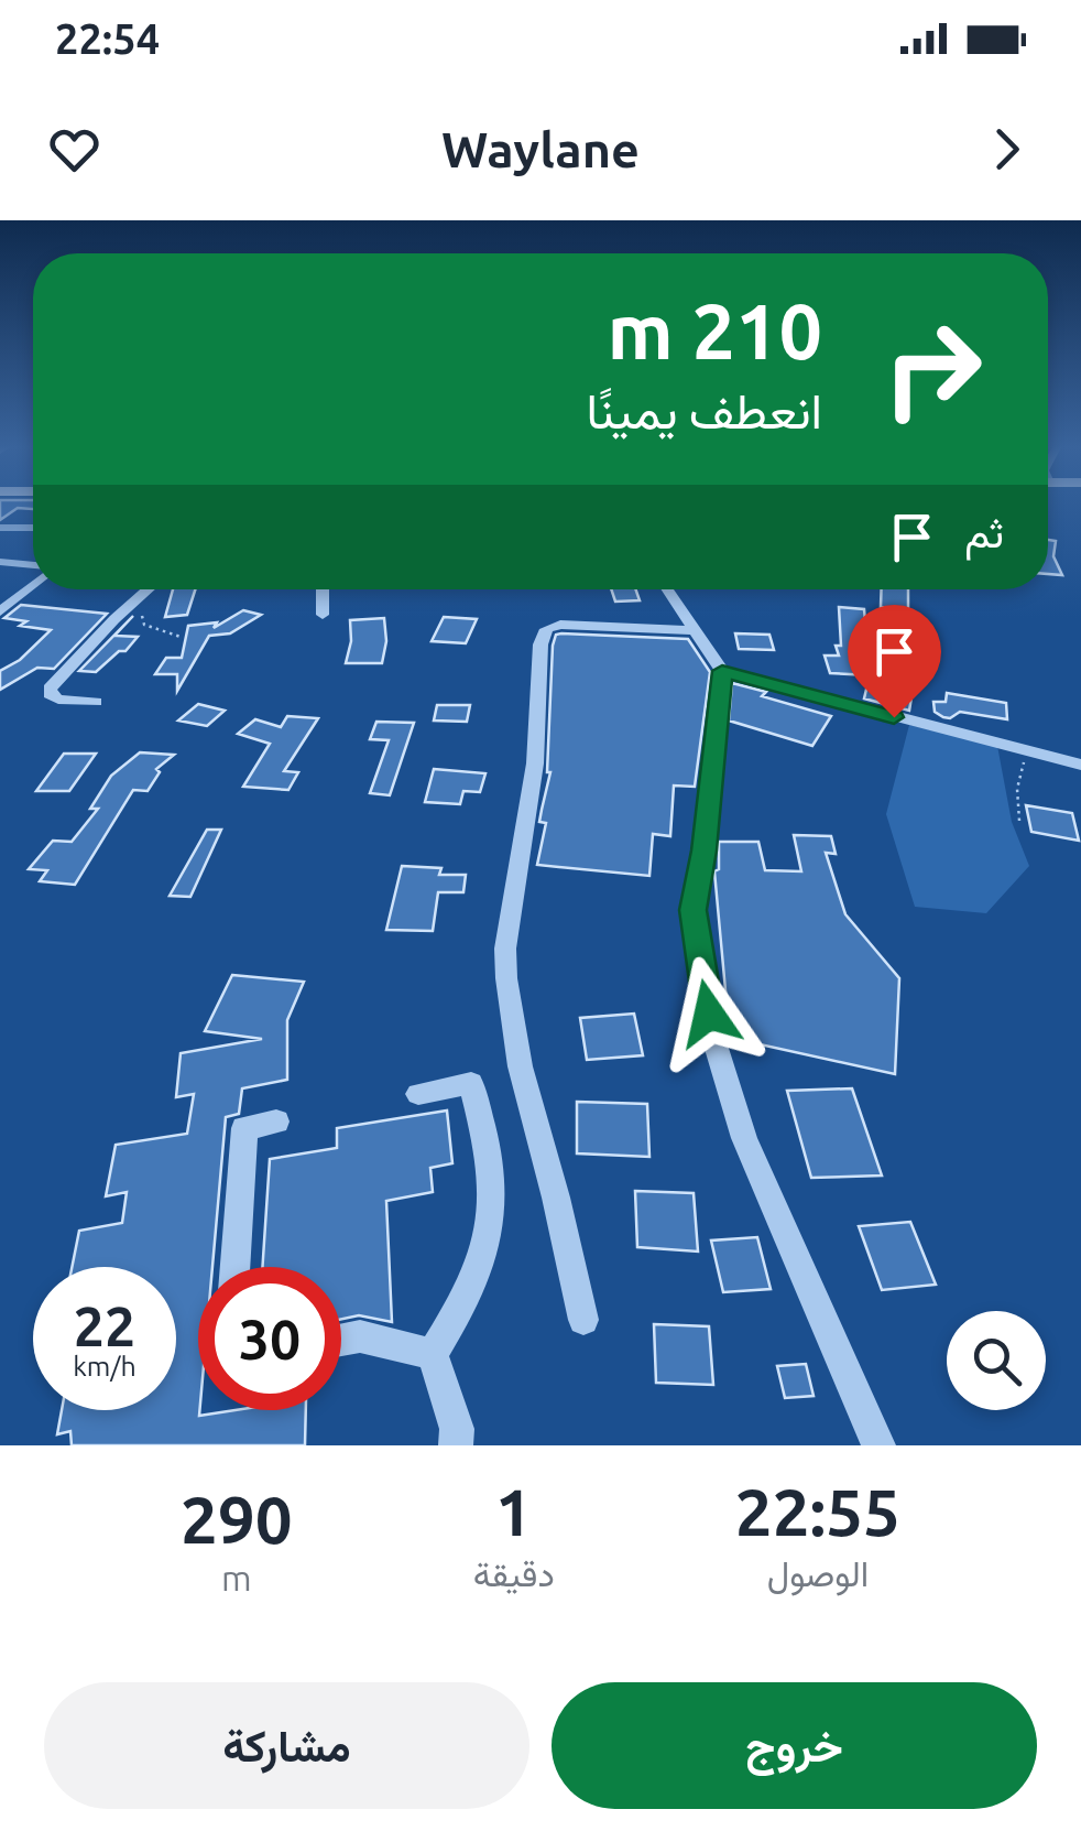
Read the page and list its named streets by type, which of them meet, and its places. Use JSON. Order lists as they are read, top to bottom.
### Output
{
  "page": {
    "status": "22:54",
    "header": "Waylane",
    "turn": ["210 m", "انعطف يمينًا"],
    "then": "ثم",
    "speed": "22 km/h",
    "limit": "30",
    "eta": [
      "22:55",
      "الوصول",
      "1",
      "دقيقة",
      "290",
      "m"
    ],
    "buttons": ["خروج", "مشاركة"]
  }
}
